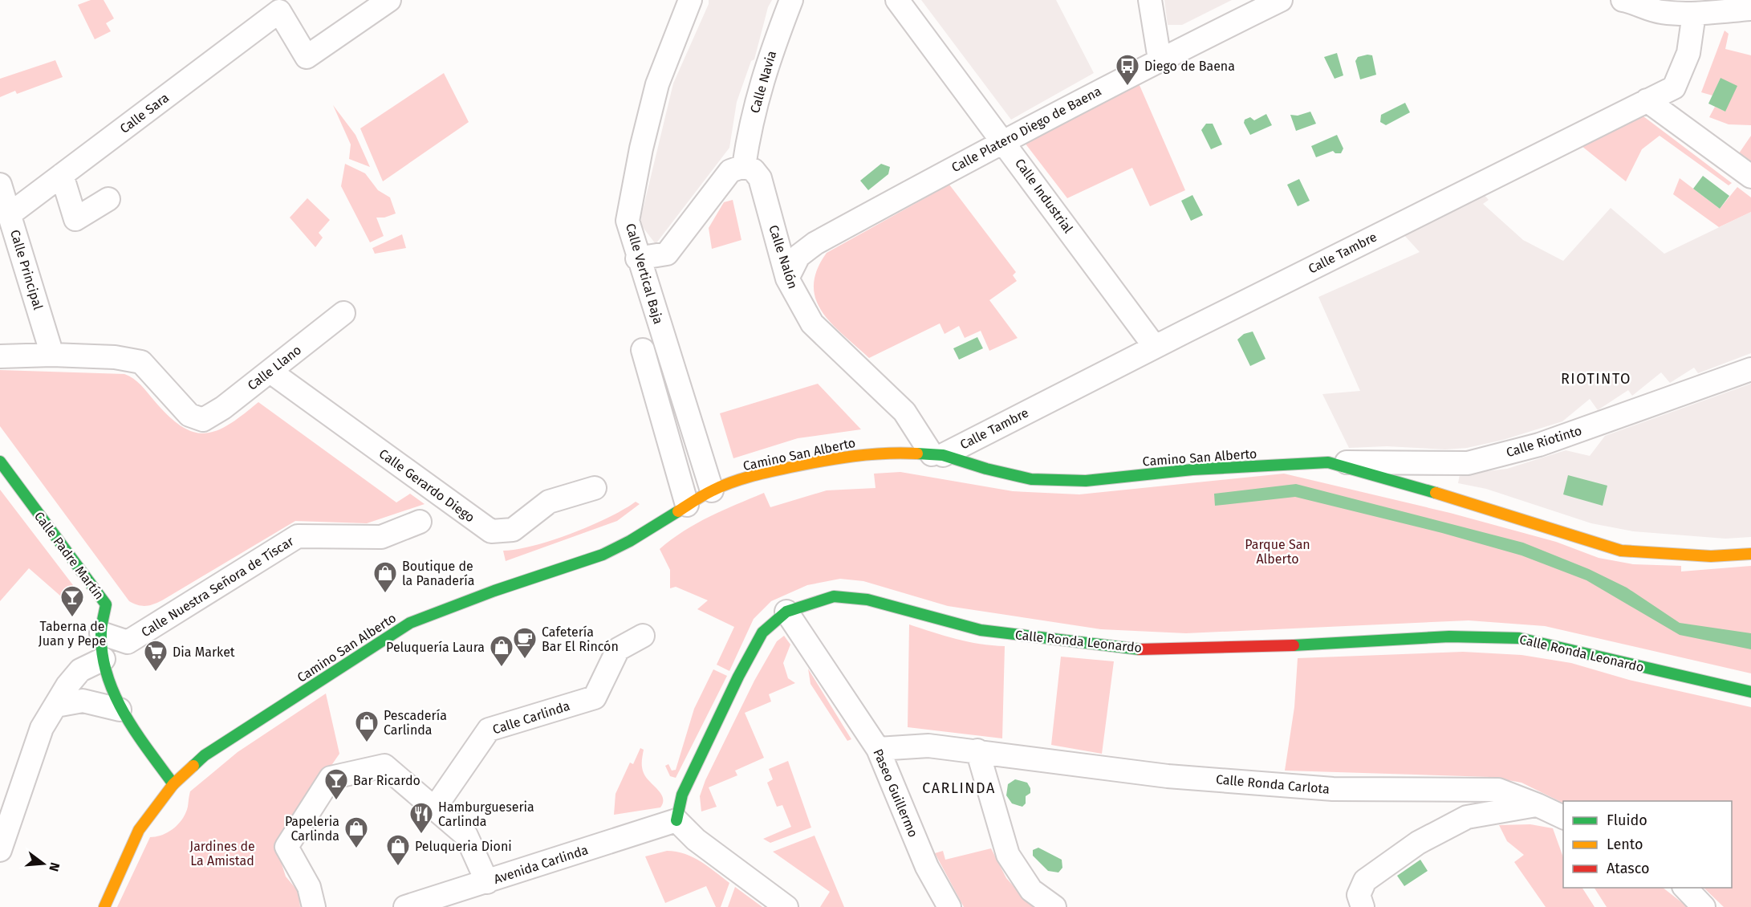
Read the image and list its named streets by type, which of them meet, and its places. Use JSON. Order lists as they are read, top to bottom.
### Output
{
  "streets": {
    "street": [
      "Calle Navia",
      "Calle Sara",
      "Calle Platero Diego de Baena",
      "Calle Industrial",
      "Calle Tambre",
      "Calle Nalón",
      "Calle Principal",
      "Calle Vertical Baja",
      "Calle Llano",
      "Calle Riotinto",
      "Camino San Alberto",
      "Calle Gerardo Diego",
      "Calle Padre Martín",
      "Calle Nuestra Señora de Tíscar",
      "Calle Ronda Leonardo",
      "Calle Carlinda",
      "Calle Ronda Carlota",
      "Paseo Guillermo",
      "Avenida Carlinda"
    ]
  },
  "crossings": [
    ["Calle Navia", "Calle Nalón"],
    ["Calle Sara", "Calle Principal"],
    ["Calle Platero Diego de Baena", "Calle Industrial"],
    ["Calle Platero Diego de Baena", "Calle Nalón"],
    ["Calle Industrial", "Calle Tambre"],
    ["Calle Tambre", "Calle Nalón"],
    ["Calle Tambre", "Camino San Alberto"],
    ["Calle Nalón", "Camino San Alberto"],
    ["Calle Principal", "Calle Llano"],
    ["Calle Vertical Baja", "Camino San Alberto"],
    ["Calle Llano", "Calle Gerardo Diego"],
    ["Calle Riotinto", "Camino San Alberto"],
    ["Camino San Alberto", "Calle Padre Martín"],
    ["Calle Padre Martín", "Calle Nuestra Señora de Tíscar"],
    ["Calle Ronda Leonardo", "Paseo Guillermo"],
    ["Calle Ronda Leonardo", "Avenida Carlinda"],
    ["Calle Ronda Carlota", "Paseo Guillermo"]
  ],
  "districts": ["RIOTINTO", "CARLINDA"],
  "parks": ["Parque San Alberto", "Jardines de La Amistad"],
  "places": {
    "bus stop": ["Diego de Baena"],
    "shop": [
      "Boutique de la Panadería",
      "Peluquería Laura",
      "Pescadería Carlinda",
      "Papeleria Carlinda",
      "Peluqueria Dioni"
    ],
    "bar": ["Taberna de Juan y Pepe", "Bar Ricardo"],
    "cafe": ["Cafetería Bar El Rincón"],
    "supermarket": ["Dia Market"],
    "restaurant": ["Hamburgueseria Carlinda"]
  },
  "legend": ["Fluido", "Lento", "Atasco"],
  "north": "right"
}
